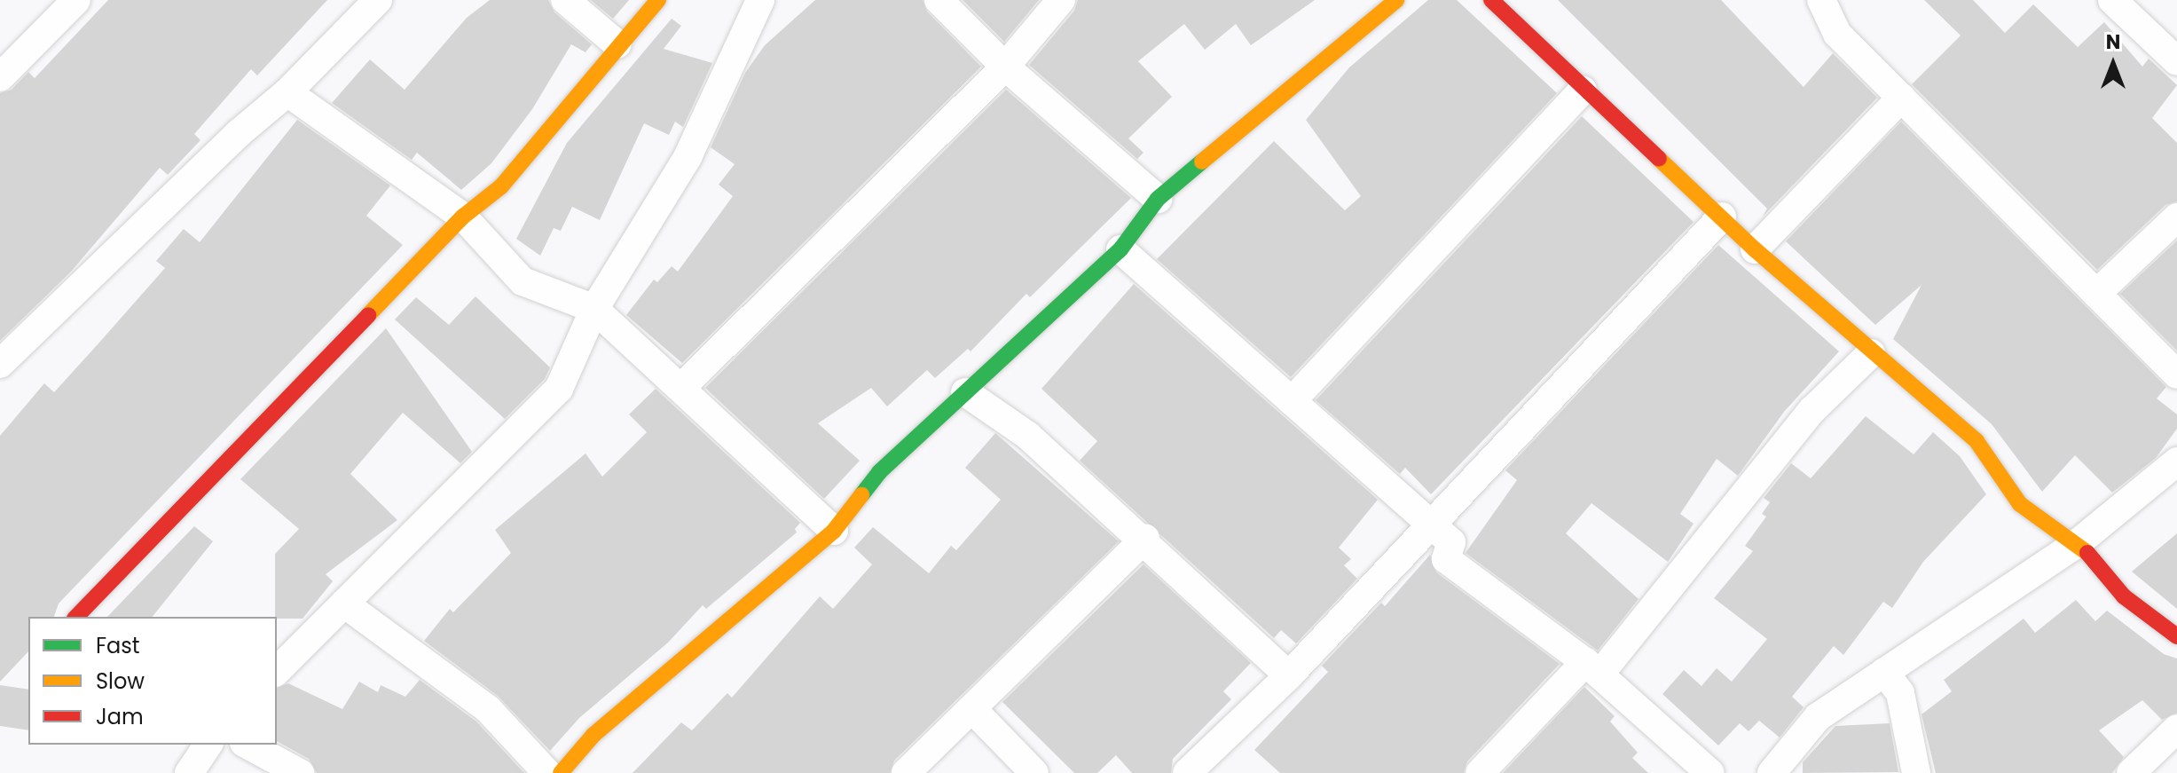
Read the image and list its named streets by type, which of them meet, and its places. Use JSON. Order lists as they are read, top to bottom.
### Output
{
  "legend": ["Fast", "Slow", "Jam"],
  "north": "top"
}
